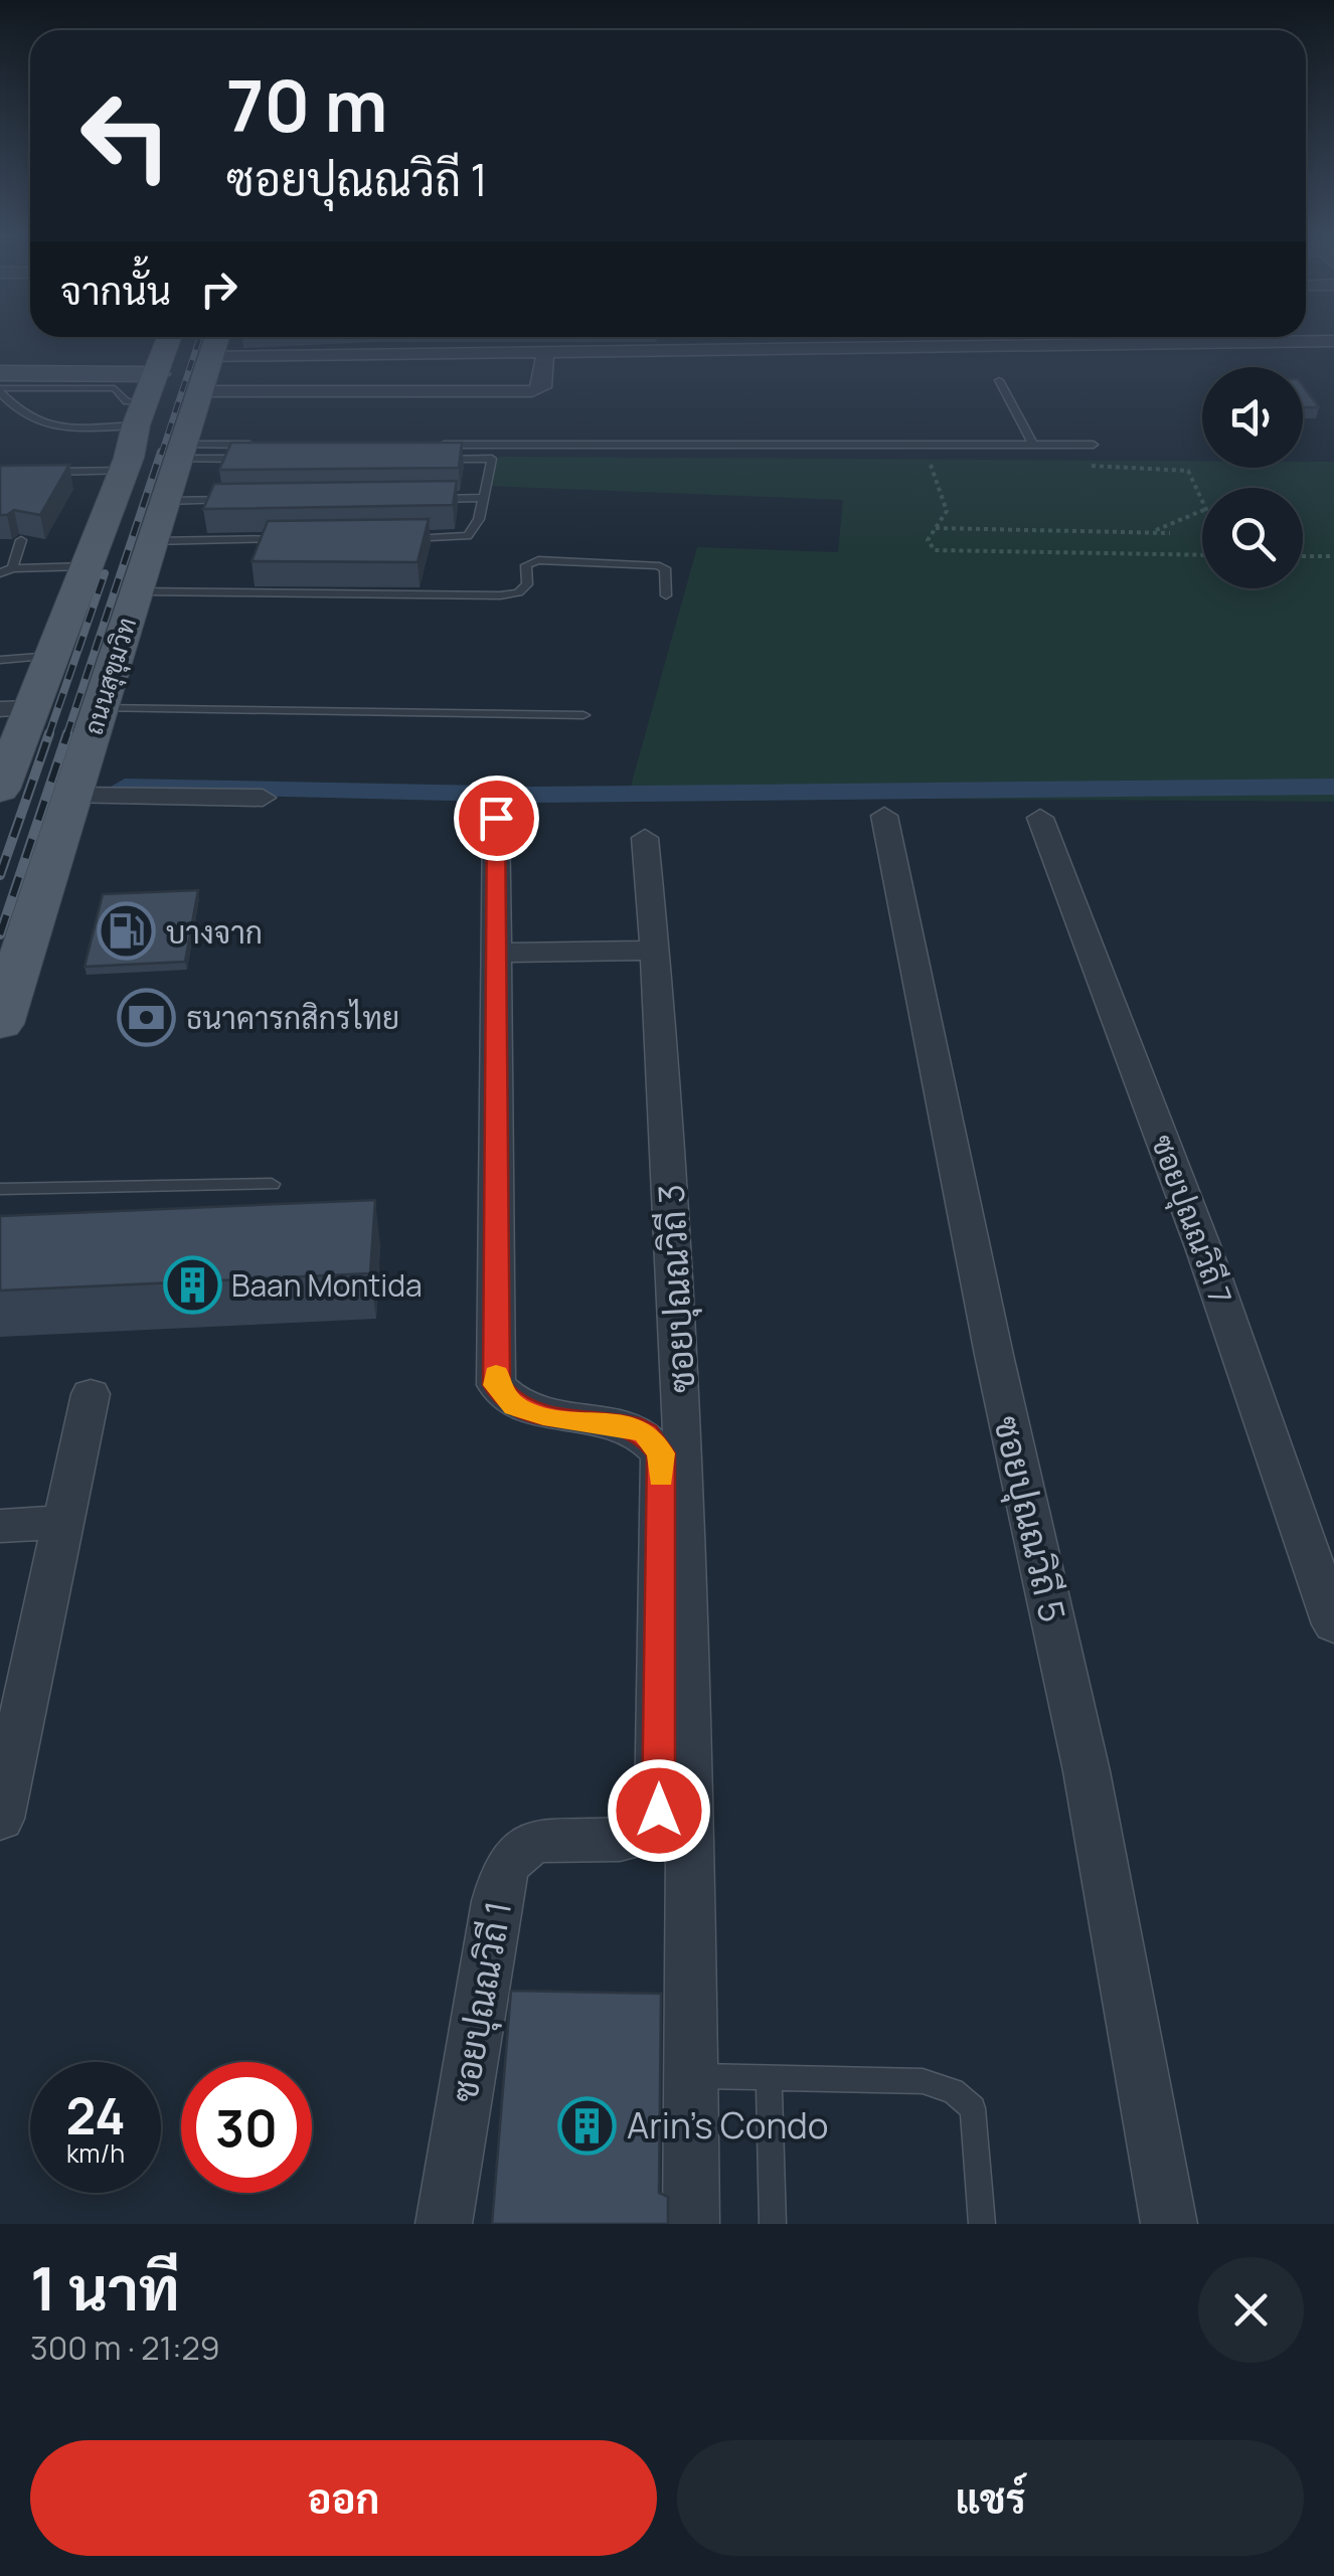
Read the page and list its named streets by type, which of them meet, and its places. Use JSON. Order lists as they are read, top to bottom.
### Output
{
  "streets": {
    "main road": ["ถนนสุขุมวิท"],
    "street": [
      "ซอยปุณณวิถี 7",
      "ซอยปุณณวิถี 3",
      "ซอยปุณณวิถี 5",
      "ซอยปุณณวิถี 1"
    ]
  },
  "places": {
    "fuel station": ["บางจาก"],
    "bank": ["ธนาคารกสิกรไทย"],
    "building": ["Baan Montida", "Arin's Condo"]
  },
  "page": {
    "turn": ["70 m", "ซอยปุณณวิถี 1"],
    "then": "จากนั้น",
    "speed": "24 km/h",
    "limit": "30",
    "heading": ["1 นาที", "300 m · 21:29"],
    "buttons": ["ออก", "แชร์"]
  }
}
